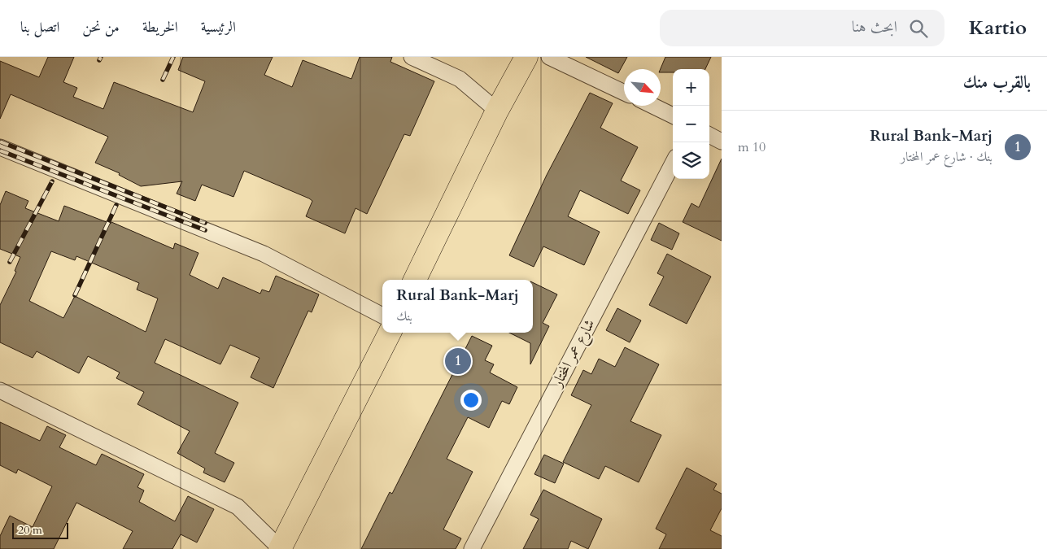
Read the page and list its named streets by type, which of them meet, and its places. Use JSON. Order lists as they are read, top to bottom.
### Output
{
  "streets": {
    "street": ["شارع عمر المختار"]
  },
  "scale_bar": "20 m",
  "north": "bottom right",
  "page": {
    "header": "Kartio",
    "search": "ابحث هنا",
    "nav": [
      "الرئيسية",
      "الخريطة",
      "من نحن",
      "اتصل بنا"
    ],
    "heading": "بالقرب منك",
    "map_buttons": ["+", "−"],
    "list": [
      {
        "mark": "1",
        "name": "Rural Bank-Marj",
        "note": "بنك · شارع عمر المختار",
        "value": "10 m"
      }
    ],
    "popup": ["Rural Bank-Marj", "بنك"],
    "pins": "1",
    "scale": "20 m"
  }
}
